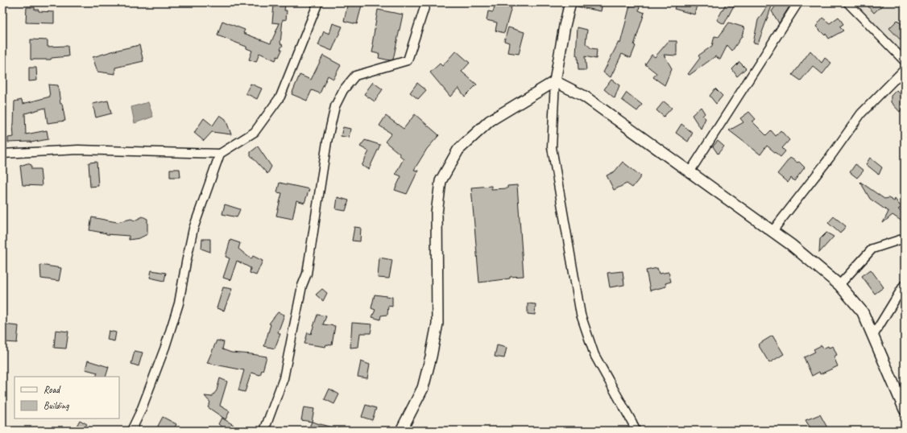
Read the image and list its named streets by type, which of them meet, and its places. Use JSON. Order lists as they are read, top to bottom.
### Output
{
  "legend": ["Road", "Building"]
}
